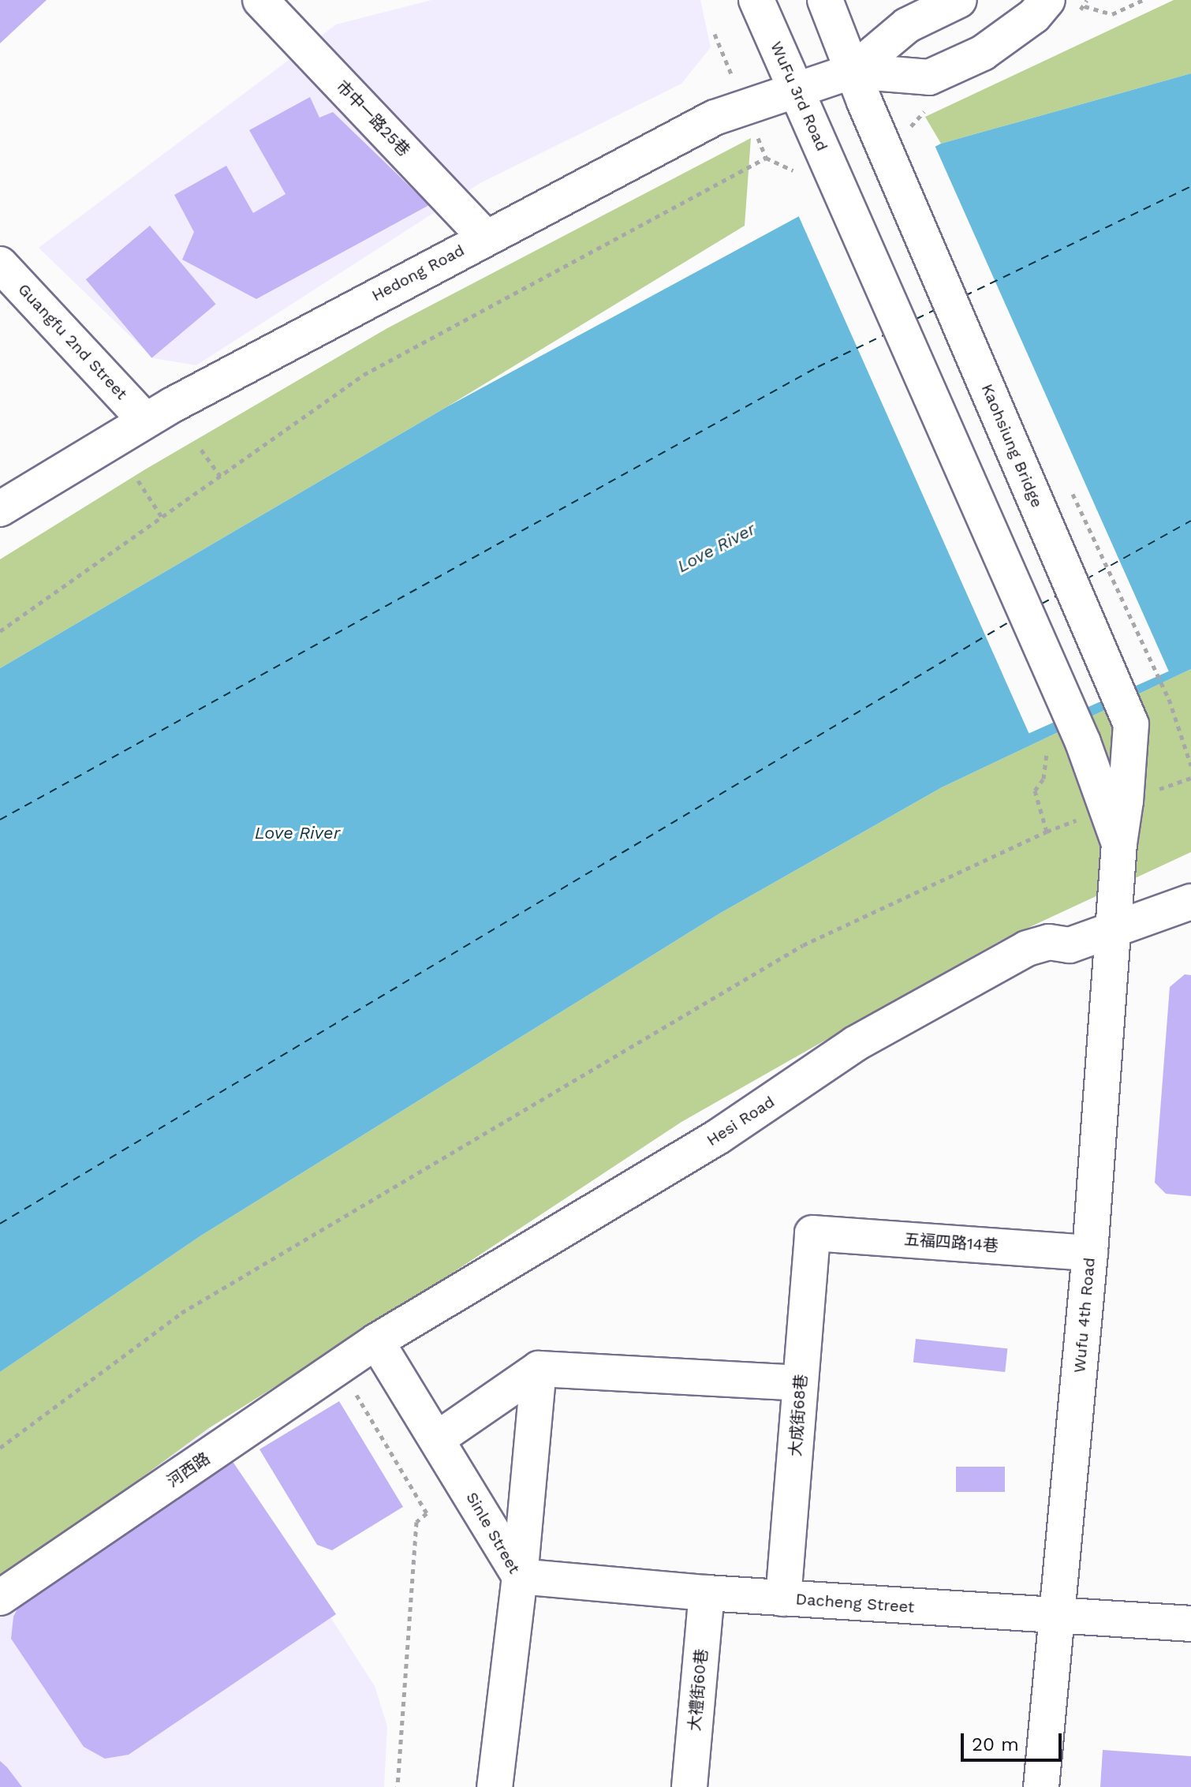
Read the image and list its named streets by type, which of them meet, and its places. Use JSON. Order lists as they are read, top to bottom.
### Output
{
  "streets": {
    "street": [
      "WuFu 3rd Road",
      "市中一路25巷",
      "Hedong Road",
      "Guangfu 2nd Street",
      "Kaohsiung Bridge",
      "Hesi Road",
      "五福四路14巷",
      "Wufu 4th Road",
      "大成街68巷",
      "河西路",
      "Sinle Street",
      "Dacheng Street",
      "大禮街60巷"
    ]
  },
  "crossings": [
    ["WuFu 3rd Road", "Hedong Road"],
    ["WuFu 3rd Road", "Wufu 4th Road"],
    ["市中一路25巷", "Hedong Road"],
    ["Hedong Road", "Guangfu 2nd Street"],
    ["Hedong Road", "Kaohsiung Bridge"],
    ["Kaohsiung Bridge", "Wufu 4th Road"],
    ["Hesi Road", "Wufu 4th Road"],
    ["Hesi Road", "河西路"],
    ["Hesi Road", "Sinle Street"],
    ["五福四路14巷", "Wufu 4th Road"],
    ["五福四路14巷", "大成街68巷"],
    ["Wufu 4th Road", "Dacheng Street"],
    ["大成街68巷", "Dacheng Street"],
    ["河西路", "Sinle Street"],
    ["Sinle Street", "Dacheng Street"],
    ["Dacheng Street", "大禮街60巷"]
  ],
  "water": ["Love River"],
  "scale_bar": "20 m"
}
